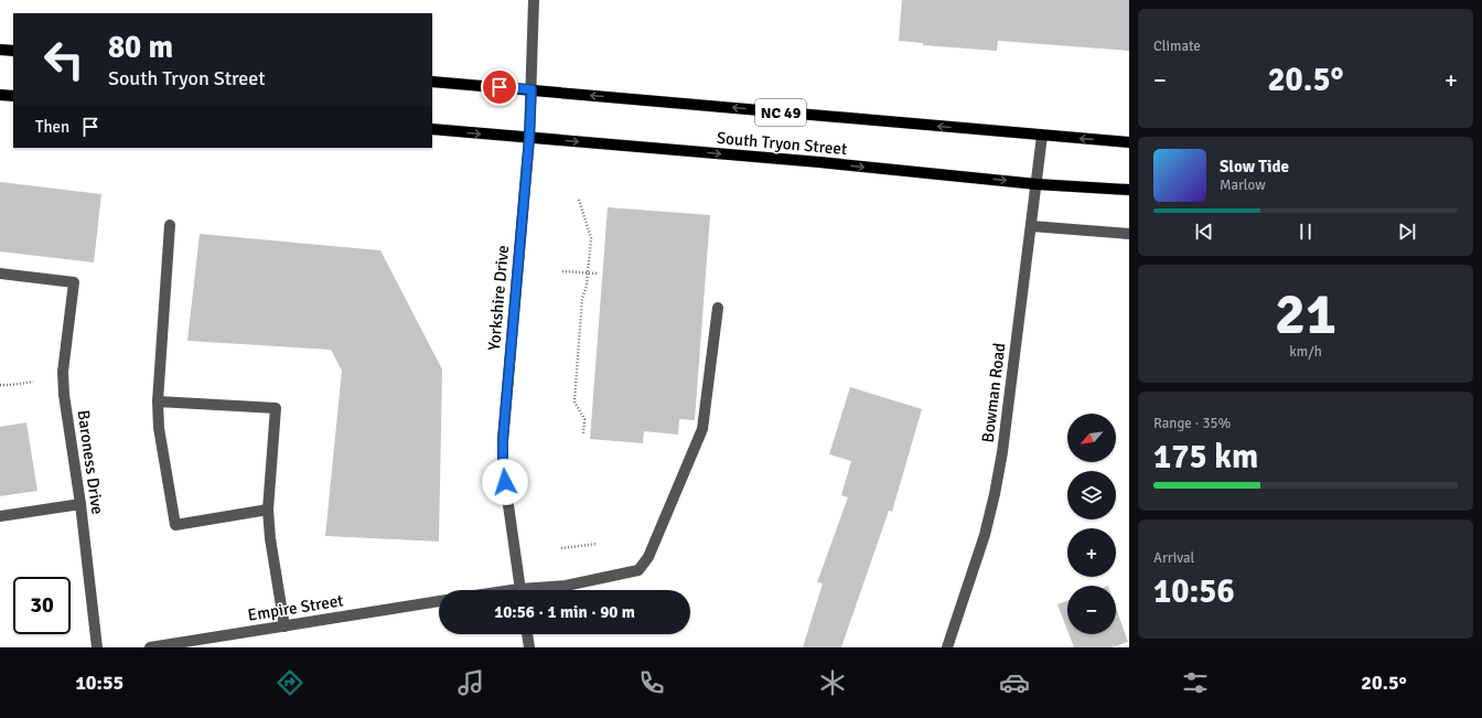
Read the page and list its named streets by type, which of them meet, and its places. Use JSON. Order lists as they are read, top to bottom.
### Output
{
  "streets": {
    "main road": ["NC 49", "South Tryon Street"],
    "street": [
      "Yorkshire Drive",
      "Bowman Road",
      "Baroness Drive",
      "Empire Street"
    ]
  },
  "crossings": [
    ["South Tryon Street", "Yorkshire Drive"],
    ["South Tryon Street", "Bowman Road"]
  ],
  "north": "bottom left",
  "page": {
    "tile": [
      "Climate",
      ["21", "km/h"],
      ["Range · 35%", "175 km"],
      ["Arrival", "10:56"]
    ],
    "turn": ["80 m", "South Tryon Street"],
    "heat": ["−", "20.5°", "+"],
    "then": "Then",
    "song": ["Slow Tide", "Marlow"],
    "map_buttons": ["+", "−"],
    "limit": "30",
    "trip": "10:56 · 1 min · 90 m",
    "tabs": ["10:55", "20.5°"]
  }
}
